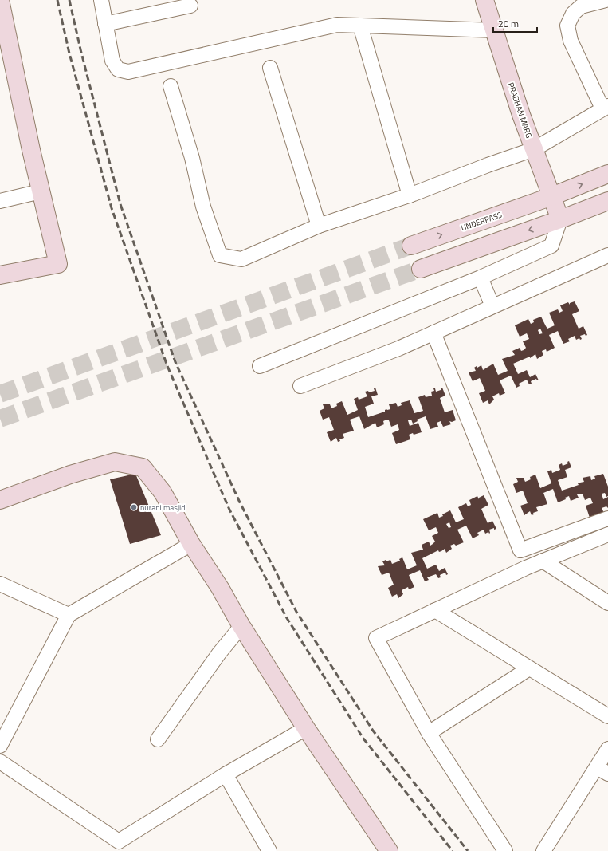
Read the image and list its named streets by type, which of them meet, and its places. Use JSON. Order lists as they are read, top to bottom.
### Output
{
  "streets": {
    "street": ["PRADHAN MARG", "UNDERPASS"]
  },
  "crossings": [
    ["PRADHAN MARG", "UNDERPASS"]
  ],
  "places": ["nurani masjid"],
  "scale_bar": "20 m"
}
